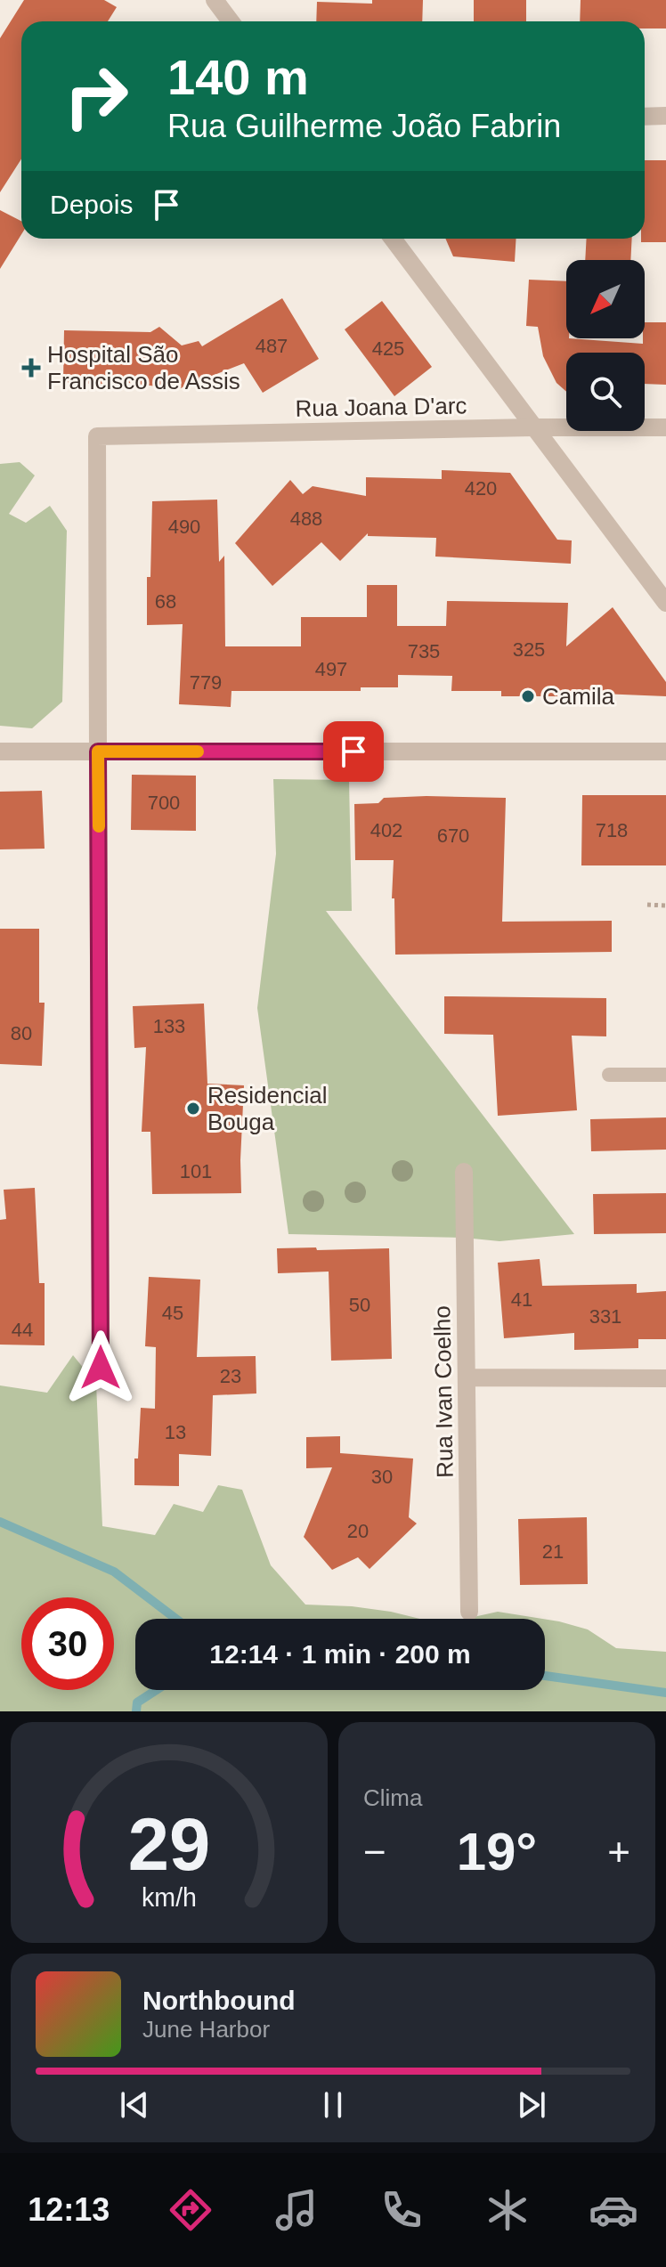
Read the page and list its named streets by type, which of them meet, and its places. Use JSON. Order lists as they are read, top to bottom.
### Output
{
  "streets": {
    "street": ["Rua Joana D'arc", "Rua Ivan Coelho"]
  },
  "places": {
    "health": ["Hospital São Francisco de Assis"],
    "other": ["Camila", "Residencial Bouga"]
  },
  "house_numbers": [
    "487",
    "425",
    "420",
    "488",
    "490",
    "68",
    "325",
    "735",
    "497",
    "779",
    "700",
    "402",
    "718",
    "670",
    "133",
    "80",
    "101",
    "41",
    "50",
    "45",
    "331",
    "44",
    "23",
    "13",
    "30",
    "20",
    "21"
  ],
  "north": "bottom left",
  "page": {
    "turn": ["140 m", "Rua Guilherme João Fabrin"],
    "then": "Depois",
    "limit": "30",
    "trip": "12:14 · 1 min · 200 m",
    "tile": "Clima",
    "heat": ["−", "19°", "+"],
    "song": ["Northbound", "June Harbor"],
    "tabs": "12:13",
    "gauge": ["29", "km/h"]
  }
}
